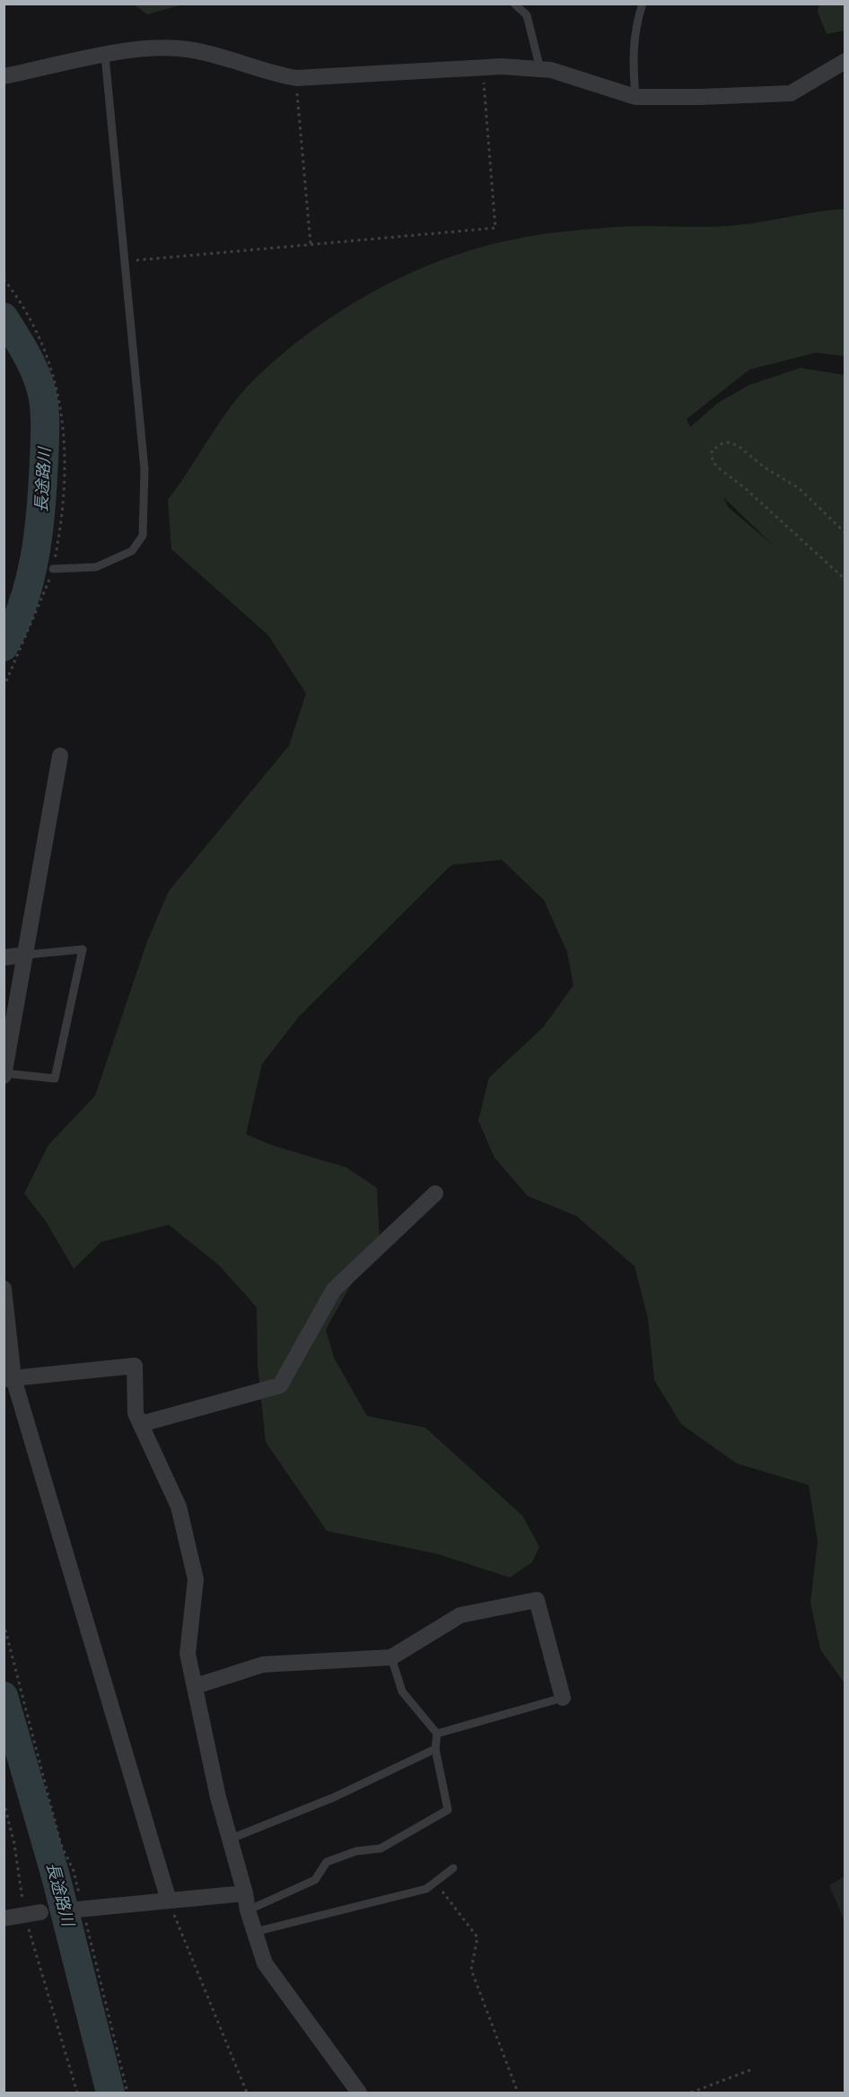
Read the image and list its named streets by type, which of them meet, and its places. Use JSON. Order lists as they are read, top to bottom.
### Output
{
  "water": ["長途路川"]
}
